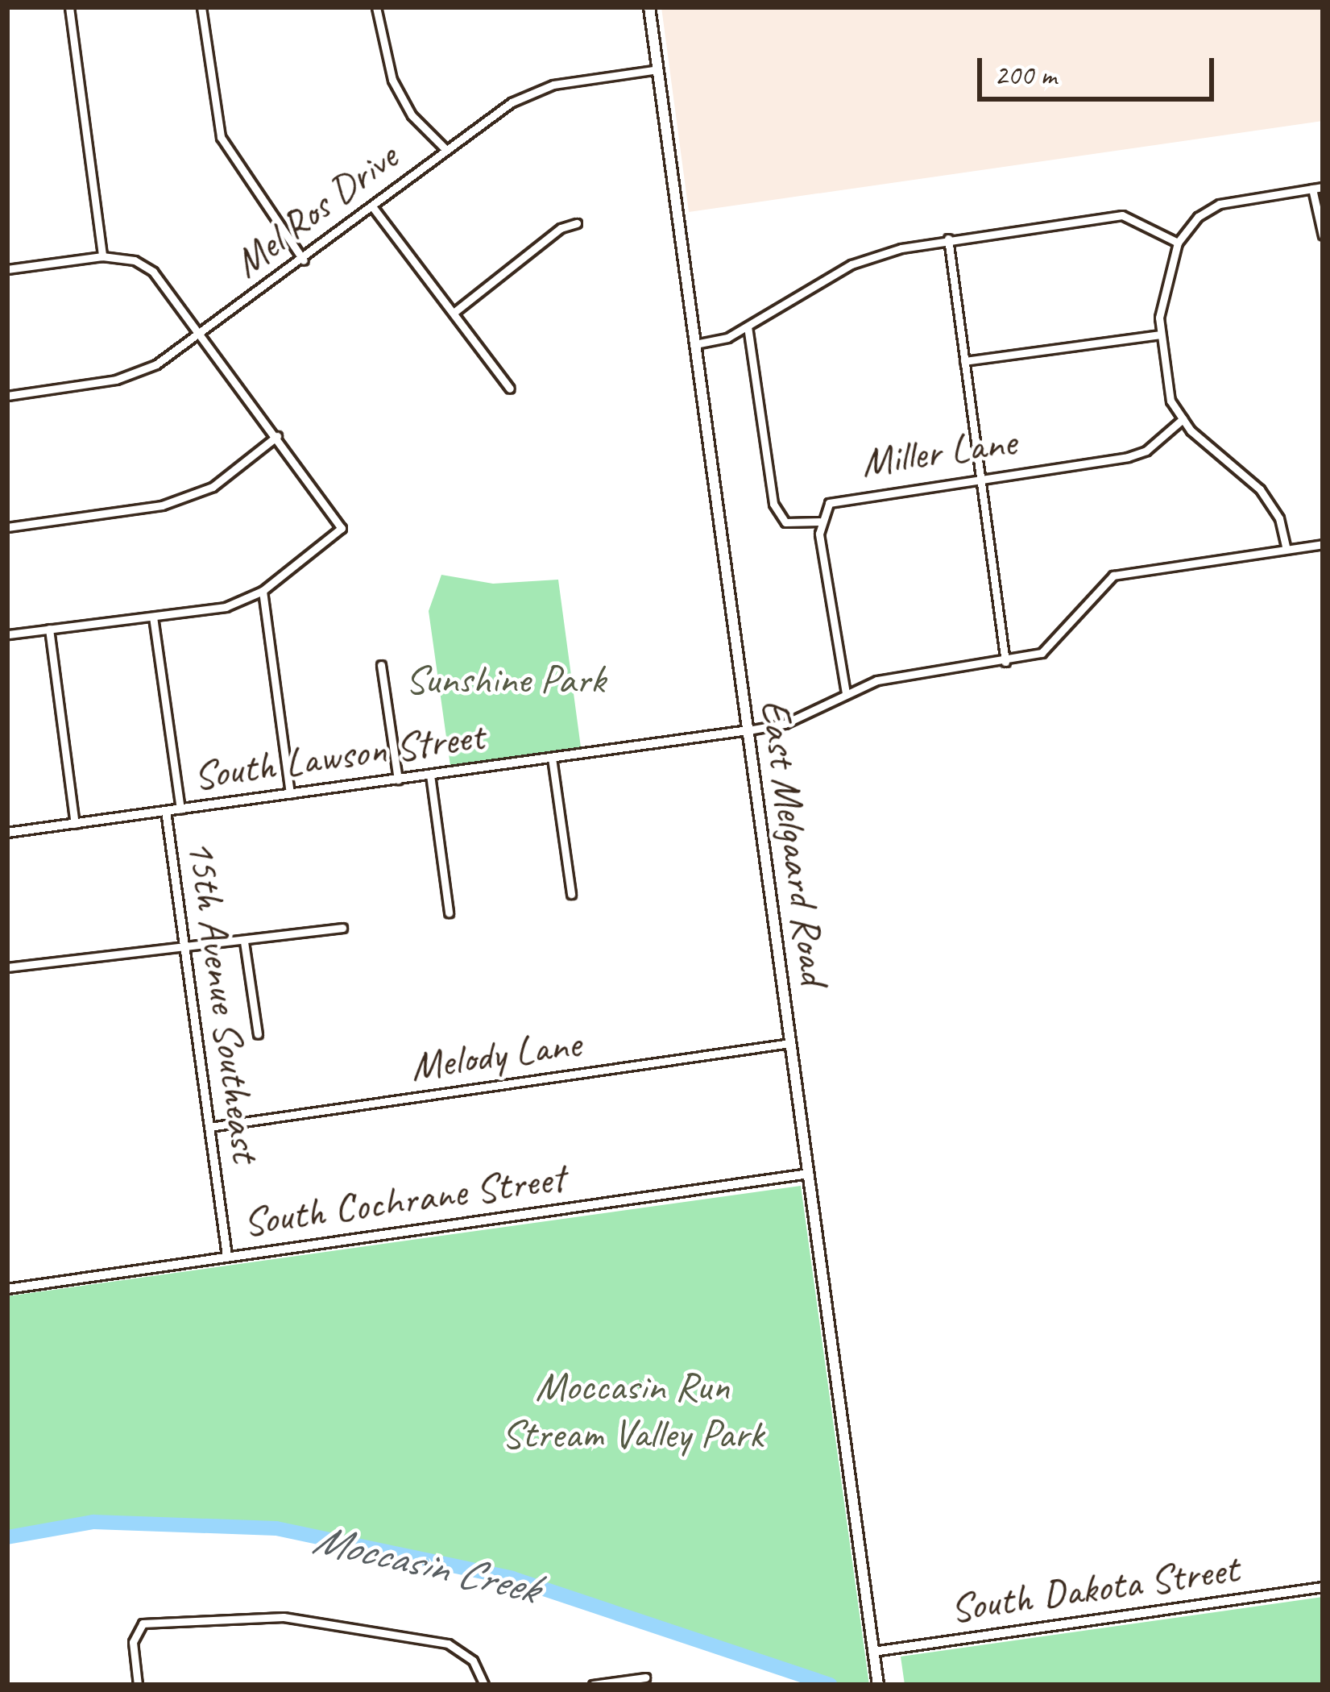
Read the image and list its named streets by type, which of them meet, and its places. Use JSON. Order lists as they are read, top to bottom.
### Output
{
  "streets": {
    "main road": ["East Melgaard Road"],
    "street": [
      "Mel Ros Drive",
      "Miller Lane",
      "South Lawson Street",
      "15th Avenue Southeast",
      "Melody Lane",
      "South Cochrane Street",
      "South Dakota Street"
    ]
  },
  "crossings": [
    ["Mel Ros Drive", "East Melgaard Road"],
    ["Miller Lane", "South Lawson Street"],
    ["South Lawson Street", "East Melgaard Road"],
    ["South Lawson Street", "15th Avenue Southeast"],
    ["East Melgaard Road", "Melody Lane"],
    ["East Melgaard Road", "South Cochrane Street"],
    ["East Melgaard Road", "South Dakota Street"],
    ["15th Avenue Southeast", "Melody Lane"],
    ["15th Avenue Southeast", "South Cochrane Street"]
  ],
  "water": ["Moccasin Creek"],
  "parks": ["Sunshine Park", "Moccasin Run Stream Valley Park"],
  "scale_bar": "200 m"
}
